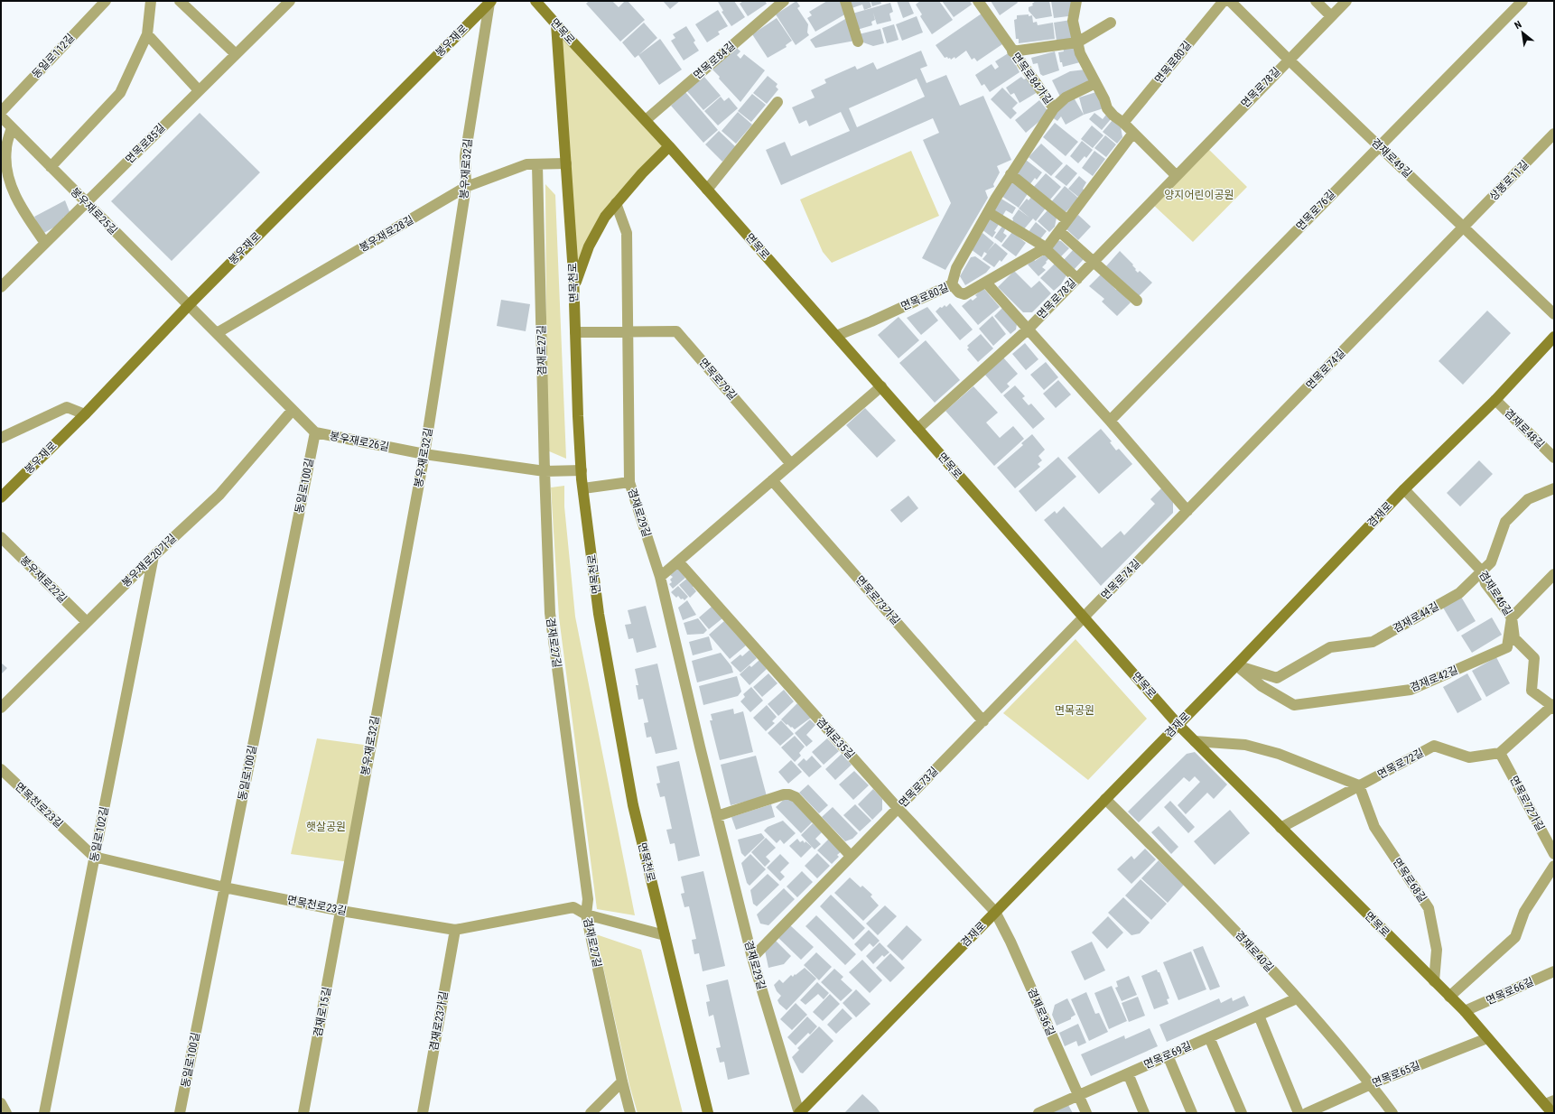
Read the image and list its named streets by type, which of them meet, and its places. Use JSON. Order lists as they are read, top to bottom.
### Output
{
  "streets": {
    "main road": [
      "면목로",
      "봉우재로",
      "면목천로",
      "겸재로"
    ],
    "street": [
      "동일로112길",
      "면목로84길",
      "면목로80길",
      "면목로84가길",
      "면목로78길",
      "면목로85길",
      "겸재로49길",
      "봉우재로32길",
      "상봉로11길",
      "면목로76길",
      "봉우재로25길",
      "봉우재로28길",
      "겸재로27길",
      "면목로74길",
      "면목로79길",
      "겸재로48길",
      "봉우재로26길",
      "동일로100길",
      "겸재로29길",
      "봉우재로20가길",
      "봉우재로22길",
      "겸재로46길",
      "면목로73가길",
      "겸재로44길",
      "겸재로42길",
      "겸재로35길",
      "면목로72길",
      "면목로73길",
      "면목로72가길",
      "면목천로23길",
      "동일로102길",
      "면목로68길",
      "겸재로40길",
      "면목로66길",
      "겸재로15길",
      "겸재로36길",
      "겸재로23가길",
      "면목로69길",
      "면목로65길"
    ]
  },
  "crossings": [
    ["면목로", "면목로84길"],
    ["면목로", "면목로80길"],
    ["면목로", "면목로78길"],
    ["면목로", "면목천로"],
    ["면목로", "면목로74길"],
    ["면목로", "겸재로"],
    ["면목로", "면목로72길"],
    ["면목로", "면목로73길"],
    ["면목로", "면목로68길"],
    ["면목로", "면목로66길"],
    ["면목로", "면목로65길"],
    ["봉우재로", "봉우재로32길"],
    ["봉우재로", "봉우재로25길"],
    ["봉우재로", "봉우재로26길"],
    ["면목로80길", "면목로84가길"],
    ["면목로80길", "면목로78길"],
    ["면목로78길", "겸재로49길"],
    ["면목로78길", "면목로76길"],
    ["면목로85길", "봉우재로25길"],
    ["겸재로49길", "상봉로11길"],
    ["겸재로49길", "면목로76길"],
    ["겸재로49길", "면목로74길"],
    ["봉우재로32길", "봉우재로28길"],
    ["봉우재로32길", "봉우재로26길"],
    ["봉우재로32길", "면목천로23길"],
    ["봉우재로32길", "겸재로15길"],
    ["상봉로11길", "면목로74길"],
    ["봉우재로25길", "봉우재로26길"],
    ["봉우재로28길", "면목천로"],
    ["봉우재로28길", "겸재로27길"],
    ["봉우재로28길", "봉우재로26길"],
    ["면목천로", "봉우재로26길"],
    ["면목천로", "면목천로23길"],
    ["겸재로27길", "봉우재로26길"],
    ["겸재로27길", "면목천로23길"],
    ["면목로74길", "면목로73길"],
    ["면목로79길", "겸재로29길"],
    ["겸재로48길", "겸재로"],
    ["봉우재로26길", "동일로100길"],
    ["봉우재로26길", "봉우재로20가길"],
    ["동일로100길", "면목천로23길"],
    ["겸재로29길", "겸재로"],
    ["겸재로29길", "면목로73길"],
    ["겸재로", "겸재로46길"],
    ["겸재로", "겸재로44길"],
    ["겸재로", "겸재로42길"],
    ["겸재로", "겸재로35길"],
    ["겸재로", "겸재로40길"],
    ["겸재로", "겸재로36길"],
    ["봉우재로20가길", "봉우재로22길"],
    ["봉우재로20가길", "동일로102길"],
    ["겸재로46길", "겸재로44길"],
    ["겸재로46길", "겸재로42길"],
    ["면목로73가길", "면목로73길"],
    ["겸재로44길", "겸재로42길"],
    ["겸재로35길", "면목로73길"],
    ["겸재로35길", "겸재로36길"],
    ["면목로72길", "면목로72가길"],
    ["면목로72길", "면목로68길"],
    ["면목천로23길", "동일로102길"],
    ["면목천로23길", "겸재로15길"],
    ["면목천로23길", "겸재로23가길"],
    ["겸재로40길", "면목로69길"],
    ["겸재로40길", "면목로65길"],
    ["겸재로36길", "면목로69길"]
  ],
  "parks": ["양지어린이공원", "면목공원", "햇살공원"],
  "north": "top left"
}
